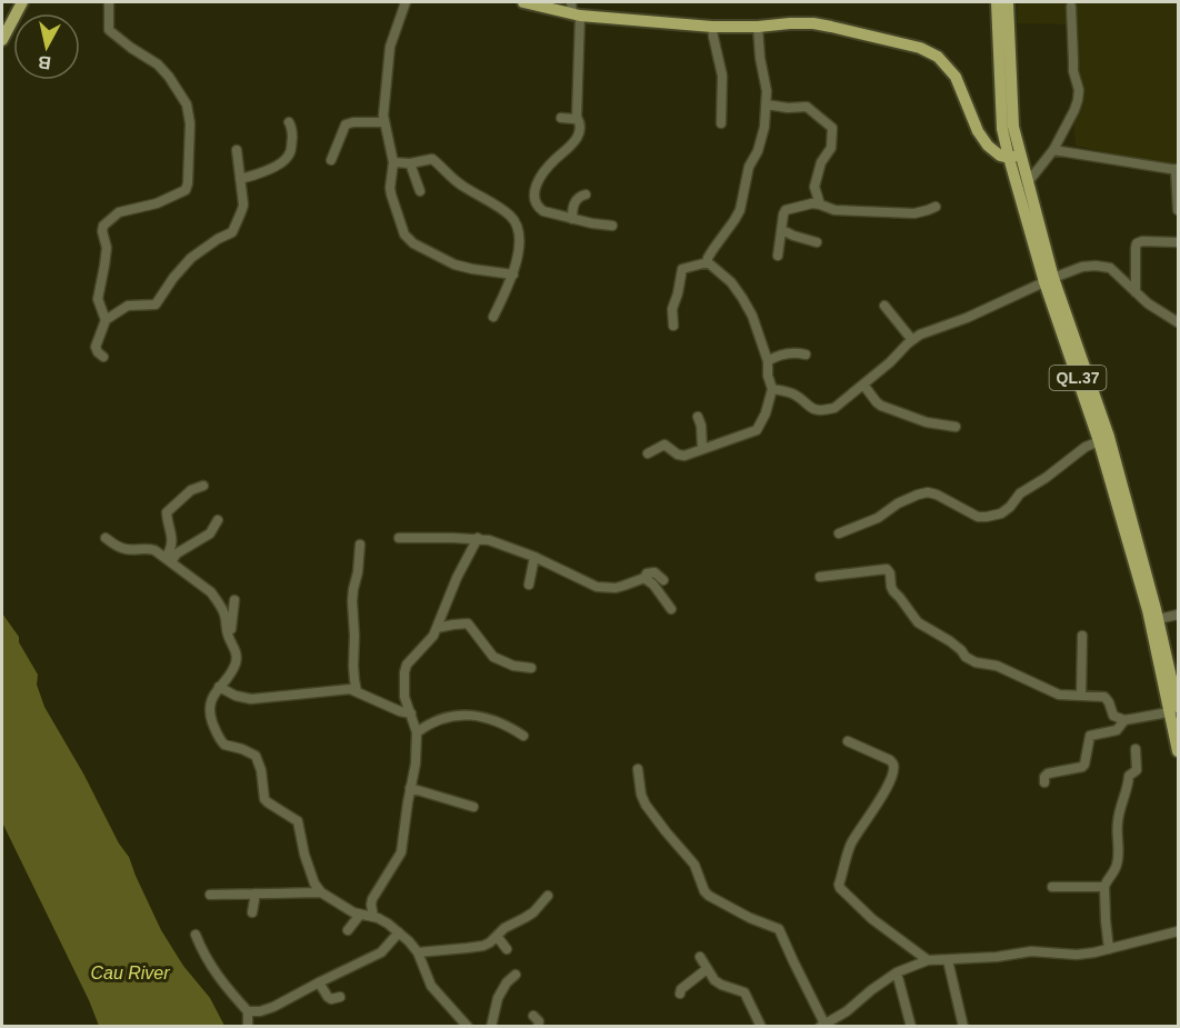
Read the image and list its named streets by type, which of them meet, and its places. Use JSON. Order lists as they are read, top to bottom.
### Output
{
  "streets": {
    "main road": ["QL.37"]
  },
  "water": ["Cau River"],
  "north": "bottom"
}
